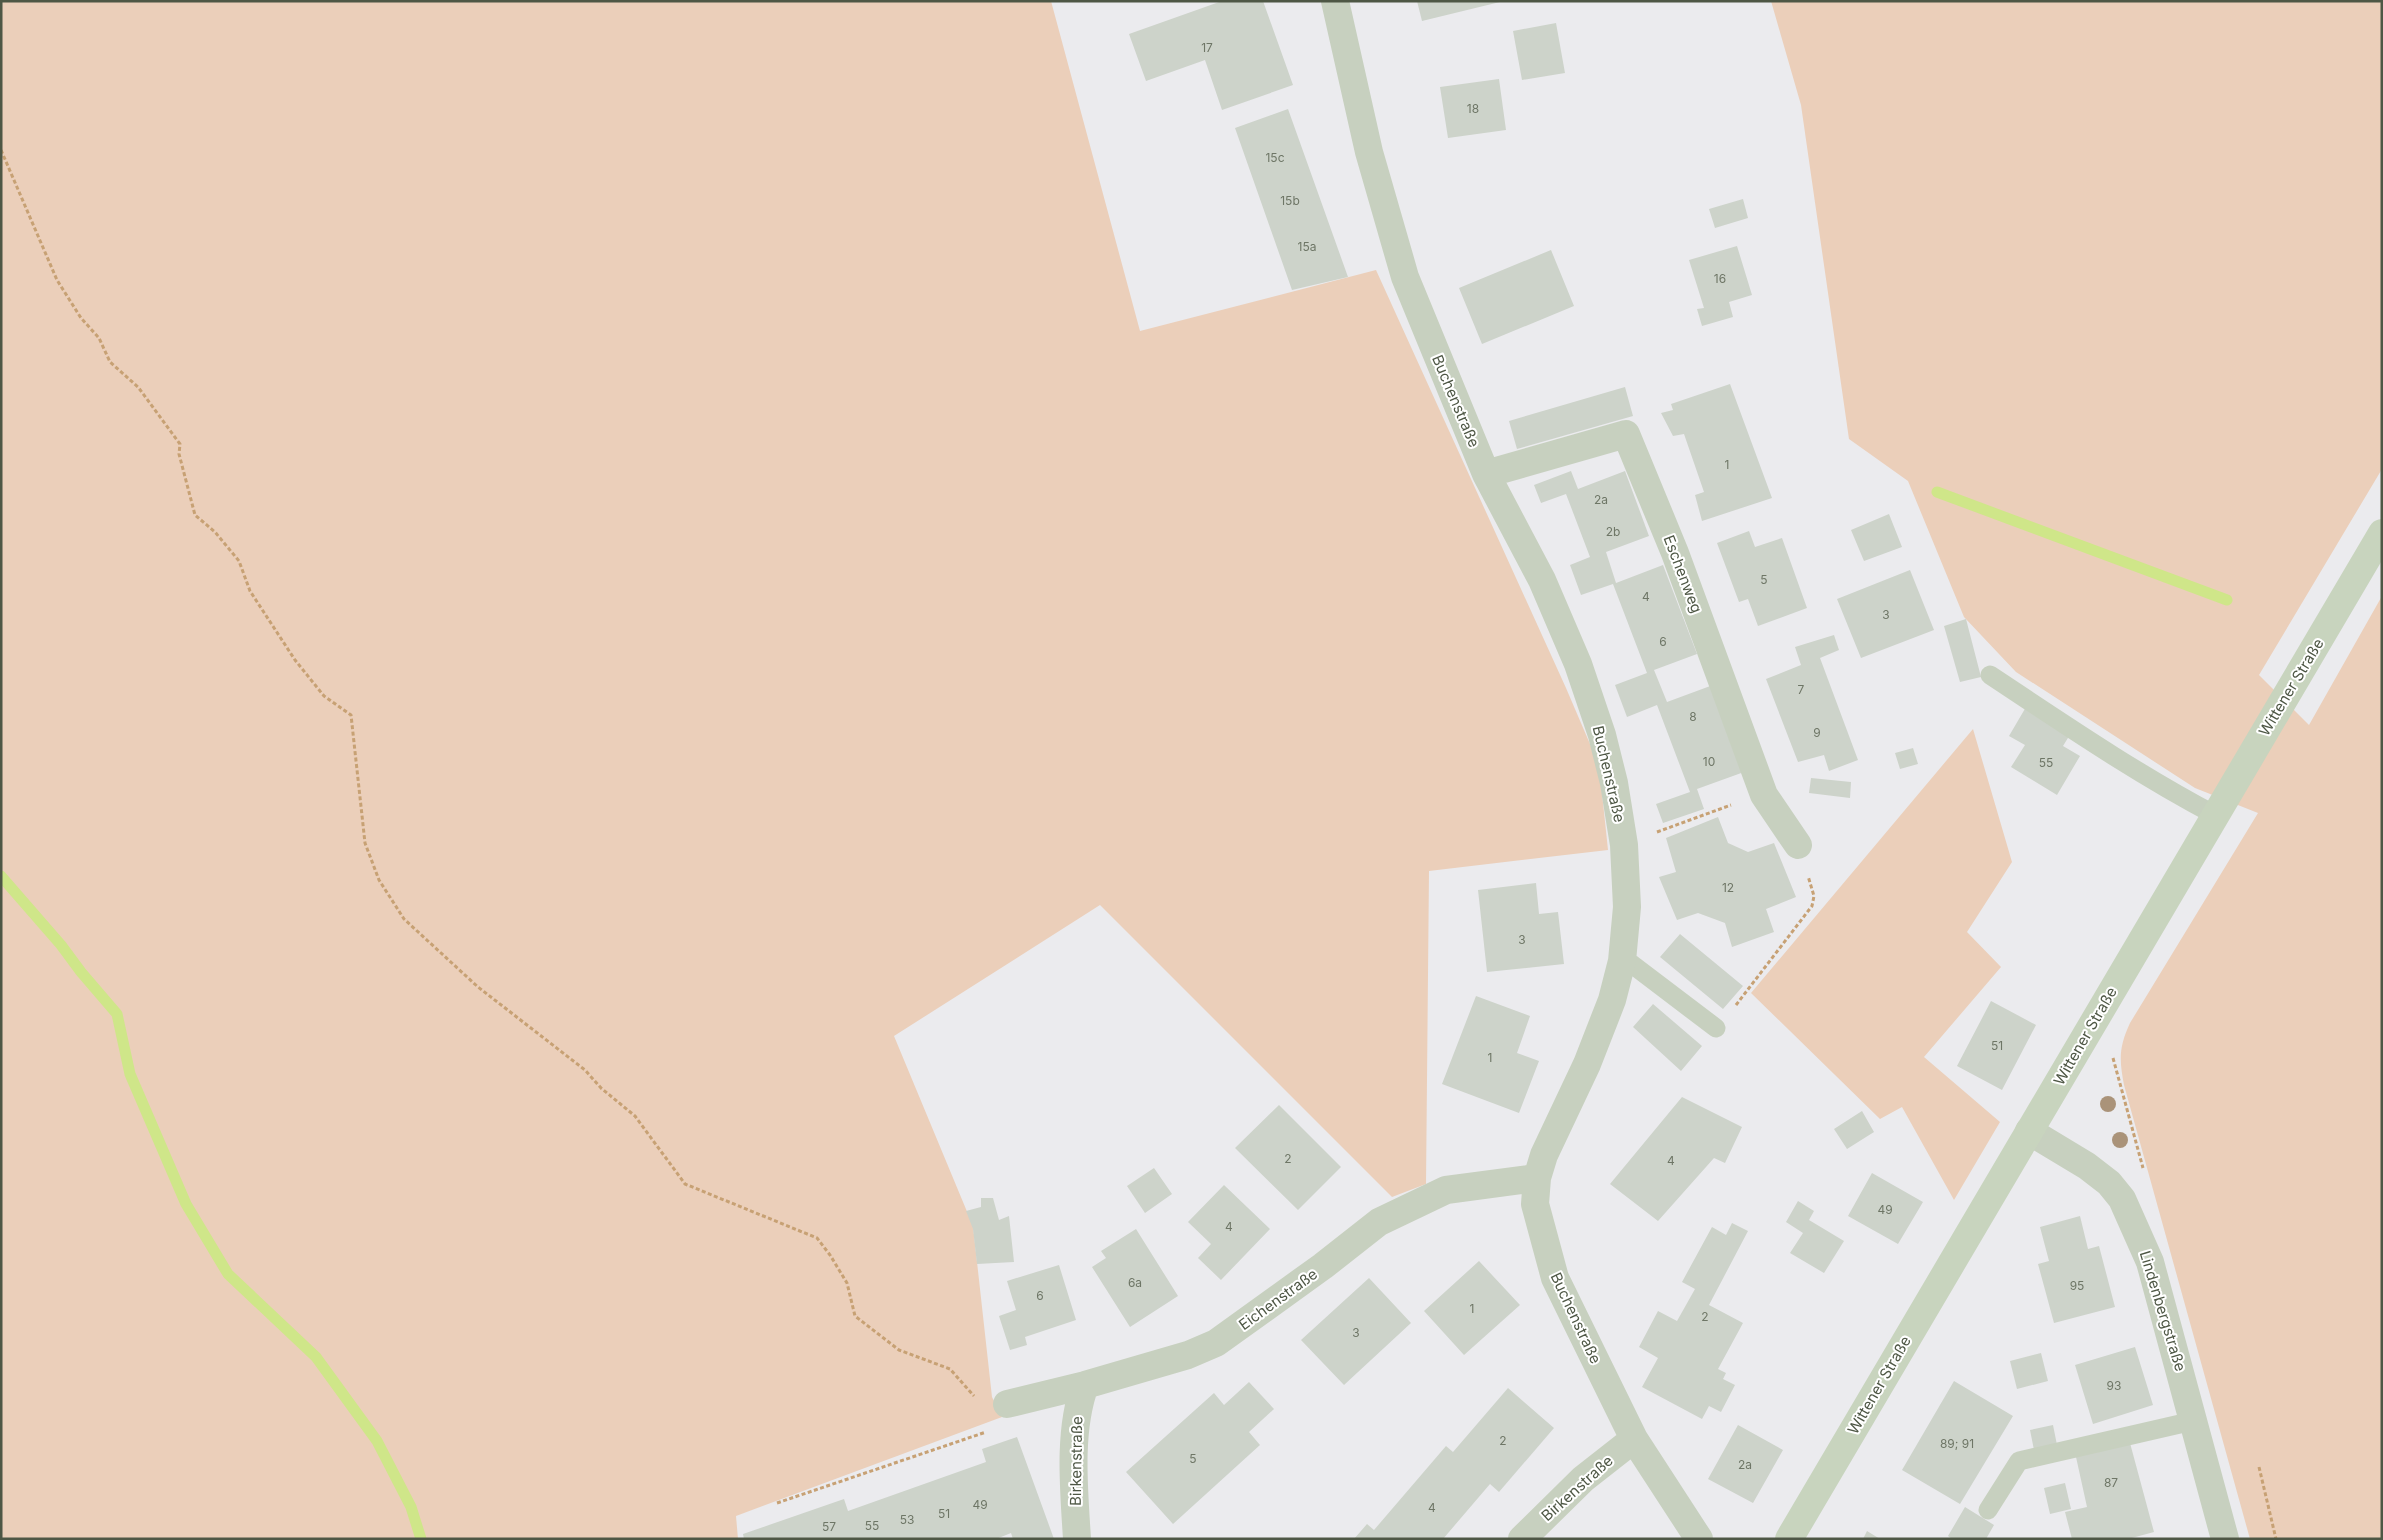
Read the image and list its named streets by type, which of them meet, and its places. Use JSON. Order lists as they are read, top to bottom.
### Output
{
  "streets": {
    "main road": ["Wittener Straße"],
    "street": [
      "Buchenstraße",
      "Eschenweg",
      "Eichenstraße",
      "Lindenbergstraße",
      "Birkenstraße"
    ]
  },
  "crossings": [
    ["Buchenstraße", "Eschenweg"],
    ["Buchenstraße", "Eichenstraße"],
    ["Buchenstraße", "Birkenstraße"],
    ["Wittener Straße", "Lindenbergstraße"],
    ["Eichenstraße", "Birkenstraße"]
  ],
  "house_numbers": [
    "17",
    "18",
    "15c",
    "15b",
    "15a",
    "16",
    "1",
    "2a",
    "2b",
    "5",
    "4",
    "3",
    "6",
    "7",
    "8",
    "9",
    "10",
    "55",
    "12",
    "3",
    "51",
    "1",
    "2",
    "4",
    "49",
    "4",
    "6a",
    "95",
    "6",
    "1",
    "2",
    "3",
    "93",
    "2",
    "89; 91",
    "5",
    "2a",
    "87",
    "49",
    "4",
    "51",
    "53",
    "55",
    "57"
  ]
}
